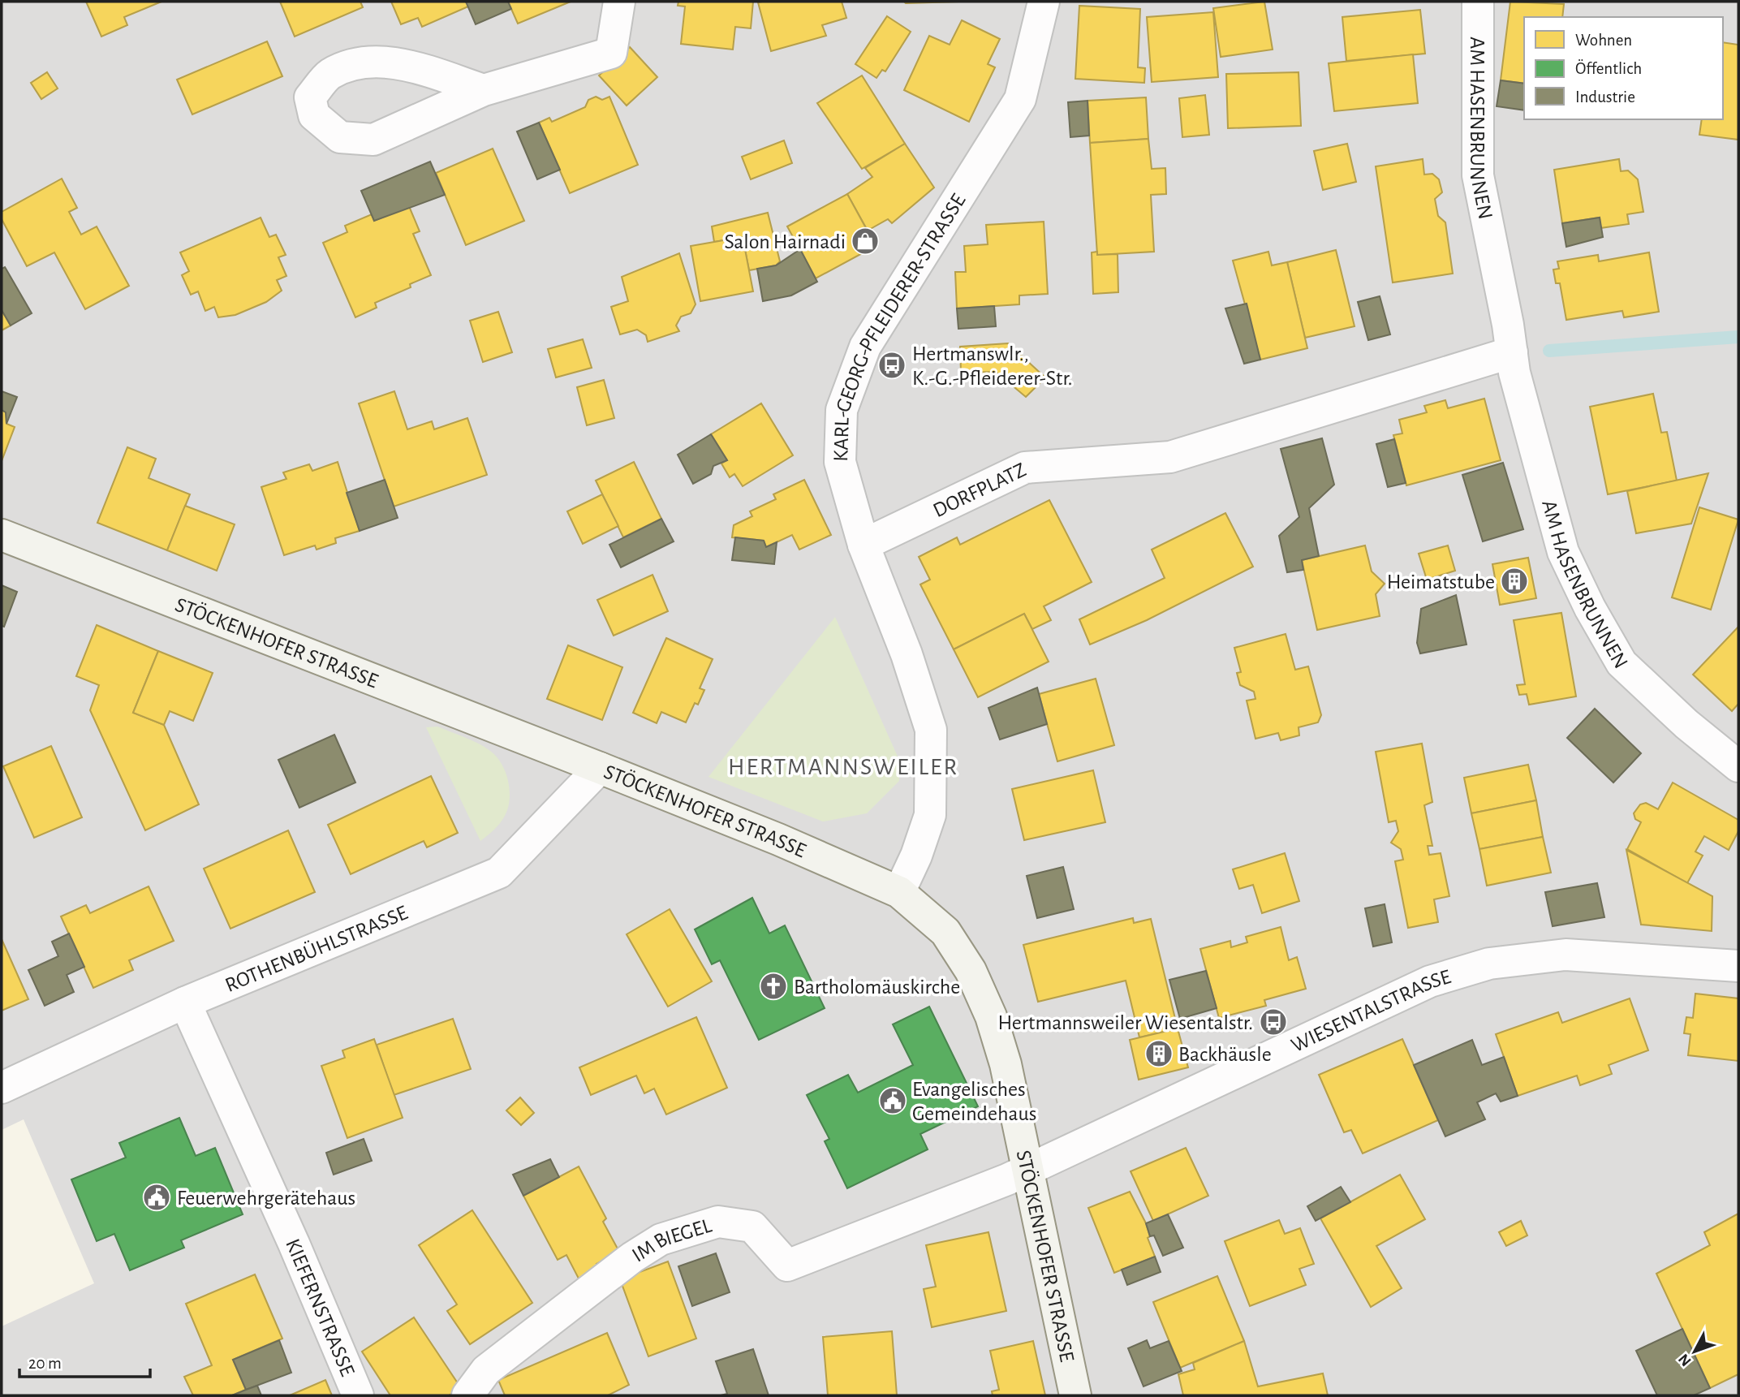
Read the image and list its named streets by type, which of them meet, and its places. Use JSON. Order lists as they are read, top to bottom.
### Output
{
  "streets": {
    "main road": ["STÖCKENHOFER STRASSE"],
    "street": [
      "AM HASENBRUNNEN",
      "KARL-GEORG-PFLEIDERER-STRASSE",
      "DORFPLATZ",
      "ROTHENBÜHLSTRASSE",
      "WIESENTALSTRASSE",
      "IM BIEGEL",
      "KIEFERNSTRASSE"
    ]
  },
  "crossings": [
    ["AM HASENBRUNNEN", "DORFPLATZ"],
    ["KARL-GEORG-PFLEIDERER-STRASSE", "DORFPLATZ"],
    ["KARL-GEORG-PFLEIDERER-STRASSE", "STÖCKENHOFER STRASSE"],
    ["STÖCKENHOFER STRASSE", "ROTHENBÜHLSTRASSE"],
    ["STÖCKENHOFER STRASSE", "WIESENTALSTRASSE"],
    ["STÖCKENHOFER STRASSE", "IM BIEGEL"],
    ["ROTHENBÜHLSTRASSE", "KIEFERNSTRASSE"],
    ["WIESENTALSTRASSE", "IM BIEGEL"]
  ],
  "districts": ["HERTMANNSWEILER"],
  "places": {
    "shop": ["Salon Hairnadi"],
    "bus stop": ["Hertmanswlr., K.-G.-Pfleiderer-Str.", "Hertmannsweiler Wiesentalstr."],
    "building": ["Heimatstube", "Backhäusle"],
    "church": ["Bartholomäuskirche"],
    "public building": ["Evangelisches Gemeindehaus", "Feuerwehrgerätehaus"]
  },
  "legend": ["Wohnen", "Öffentlich", "Industrie"],
  "scale_bar": "20 m",
  "north": "bottom left"
}
